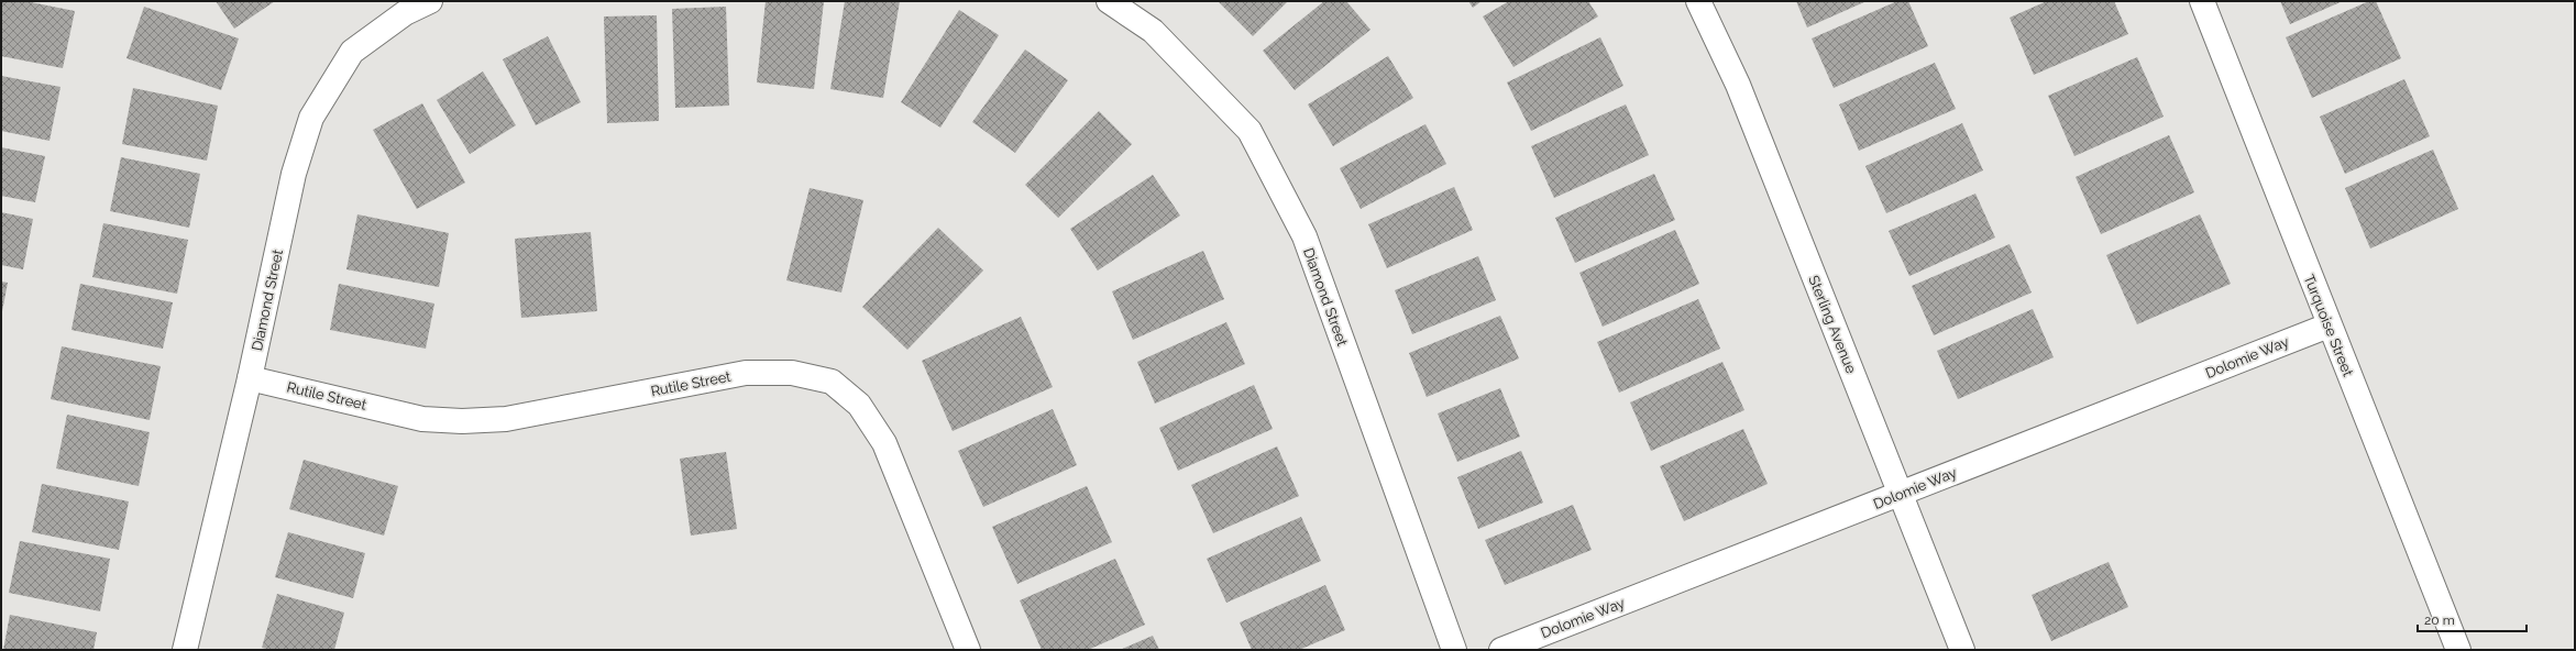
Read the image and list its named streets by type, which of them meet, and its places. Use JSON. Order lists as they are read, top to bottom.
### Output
{
  "streets": {
    "street": [
      "Diamond Street",
      "Sterling Avenue",
      "Turquoise Street",
      "Dolomie Way",
      "Rutile Street"
    ]
  },
  "crossings": [
    ["Diamond Street", "Rutile Street"],
    ["Sterling Avenue", "Dolomie Way"],
    ["Turquoise Street", "Dolomie Way"]
  ],
  "scale_bar": "20 m"
}
